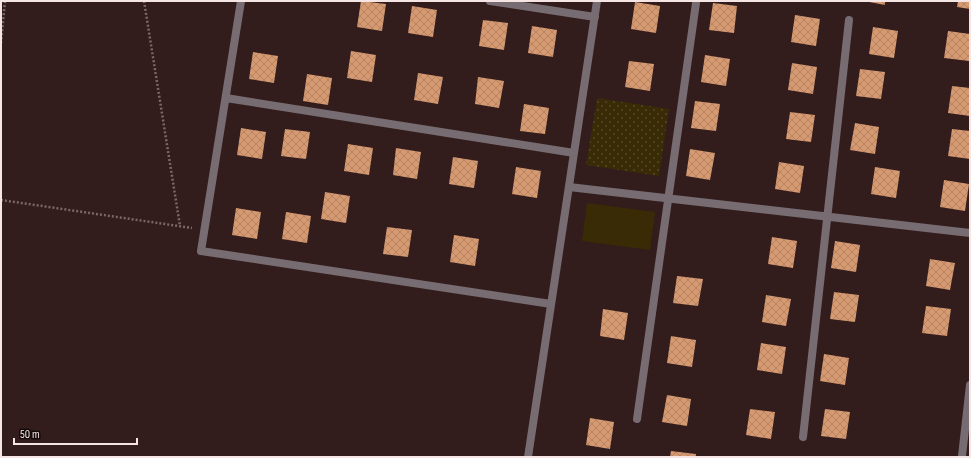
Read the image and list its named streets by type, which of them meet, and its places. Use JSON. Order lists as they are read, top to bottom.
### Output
{
  "scale_bar": "50 m"
}
